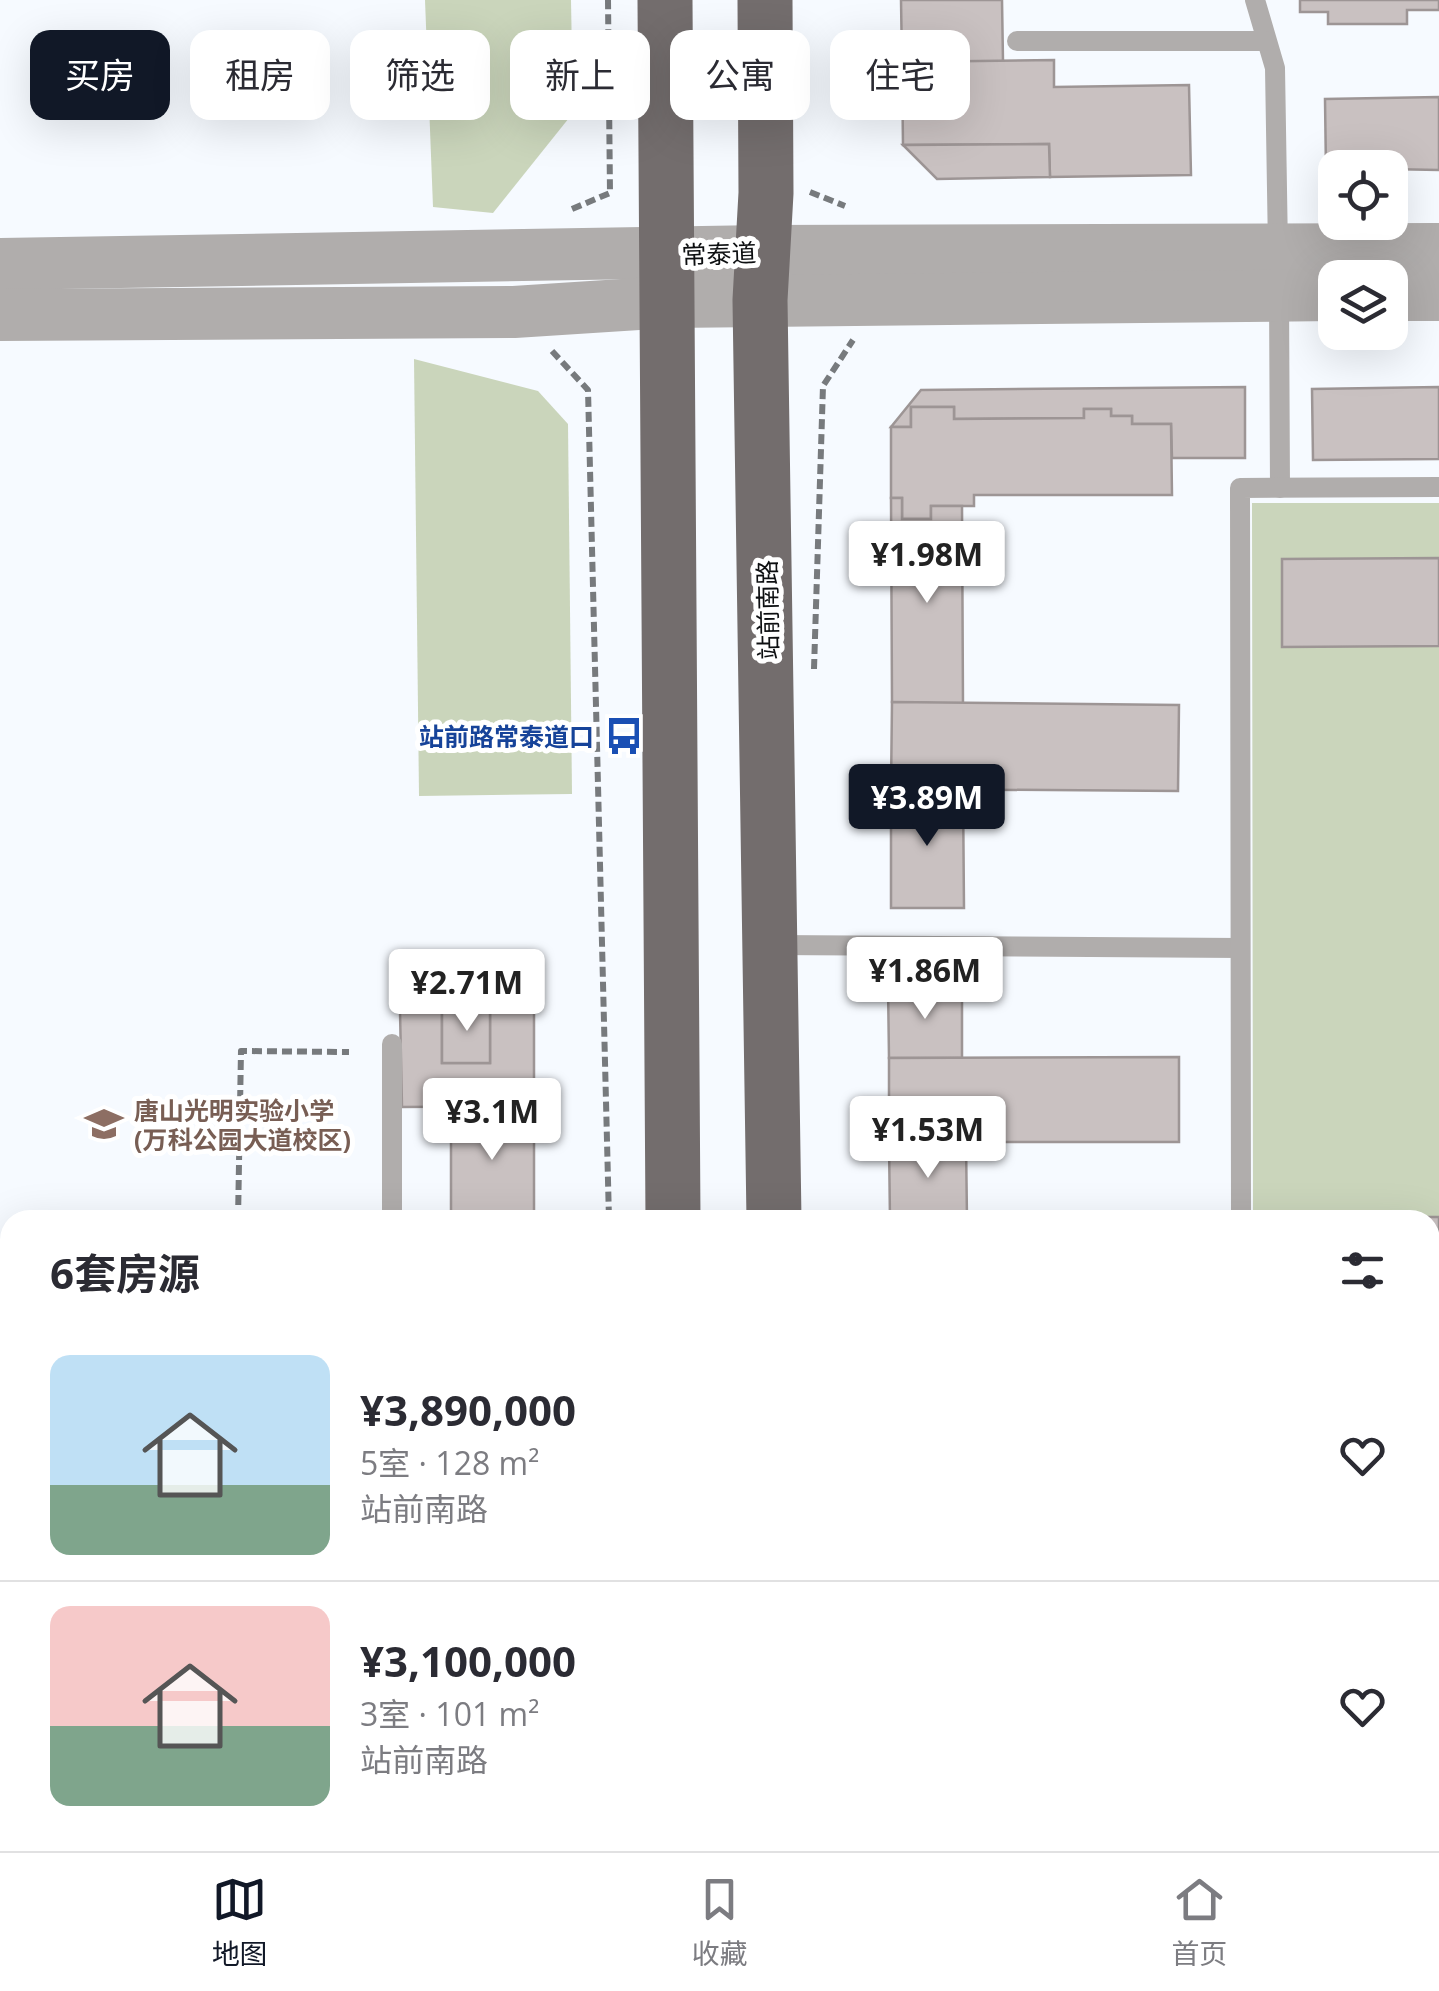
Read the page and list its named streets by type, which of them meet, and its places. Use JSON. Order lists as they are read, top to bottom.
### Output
{
  "streets": {
    "main road": ["站前南路"],
    "street": ["常泰道"]
  },
  "crossings": [
    ["常泰道", "站前南路"]
  ],
  "places": {
    "bus stop": ["站前路常泰道口"],
    "school or university": ["唐山光明实验小学 (万科公园大道校区)"]
  },
  "page": {
    "chip": [
      "买房",
      "租房",
      "筛选",
      "新上",
      "公寓",
      "住宅"
    ],
    "price": [
      "¥1.98M",
      "¥3.89M",
      "¥1.86M",
      "¥2.71M",
      "¥3.1M",
      "¥1.53M"
    ],
    "heading": "6套房源",
    "list": [
      {
        "name": "¥3,890,000",
        "note": "5室 · 128 m² · 站前南路"
      },
      {
        "name": "¥3,100,000",
        "note": "3室 · 101 m² · 站前南路"
      }
    ],
    "tabs": ["地图", "收藏", "首页"]
  }
}
